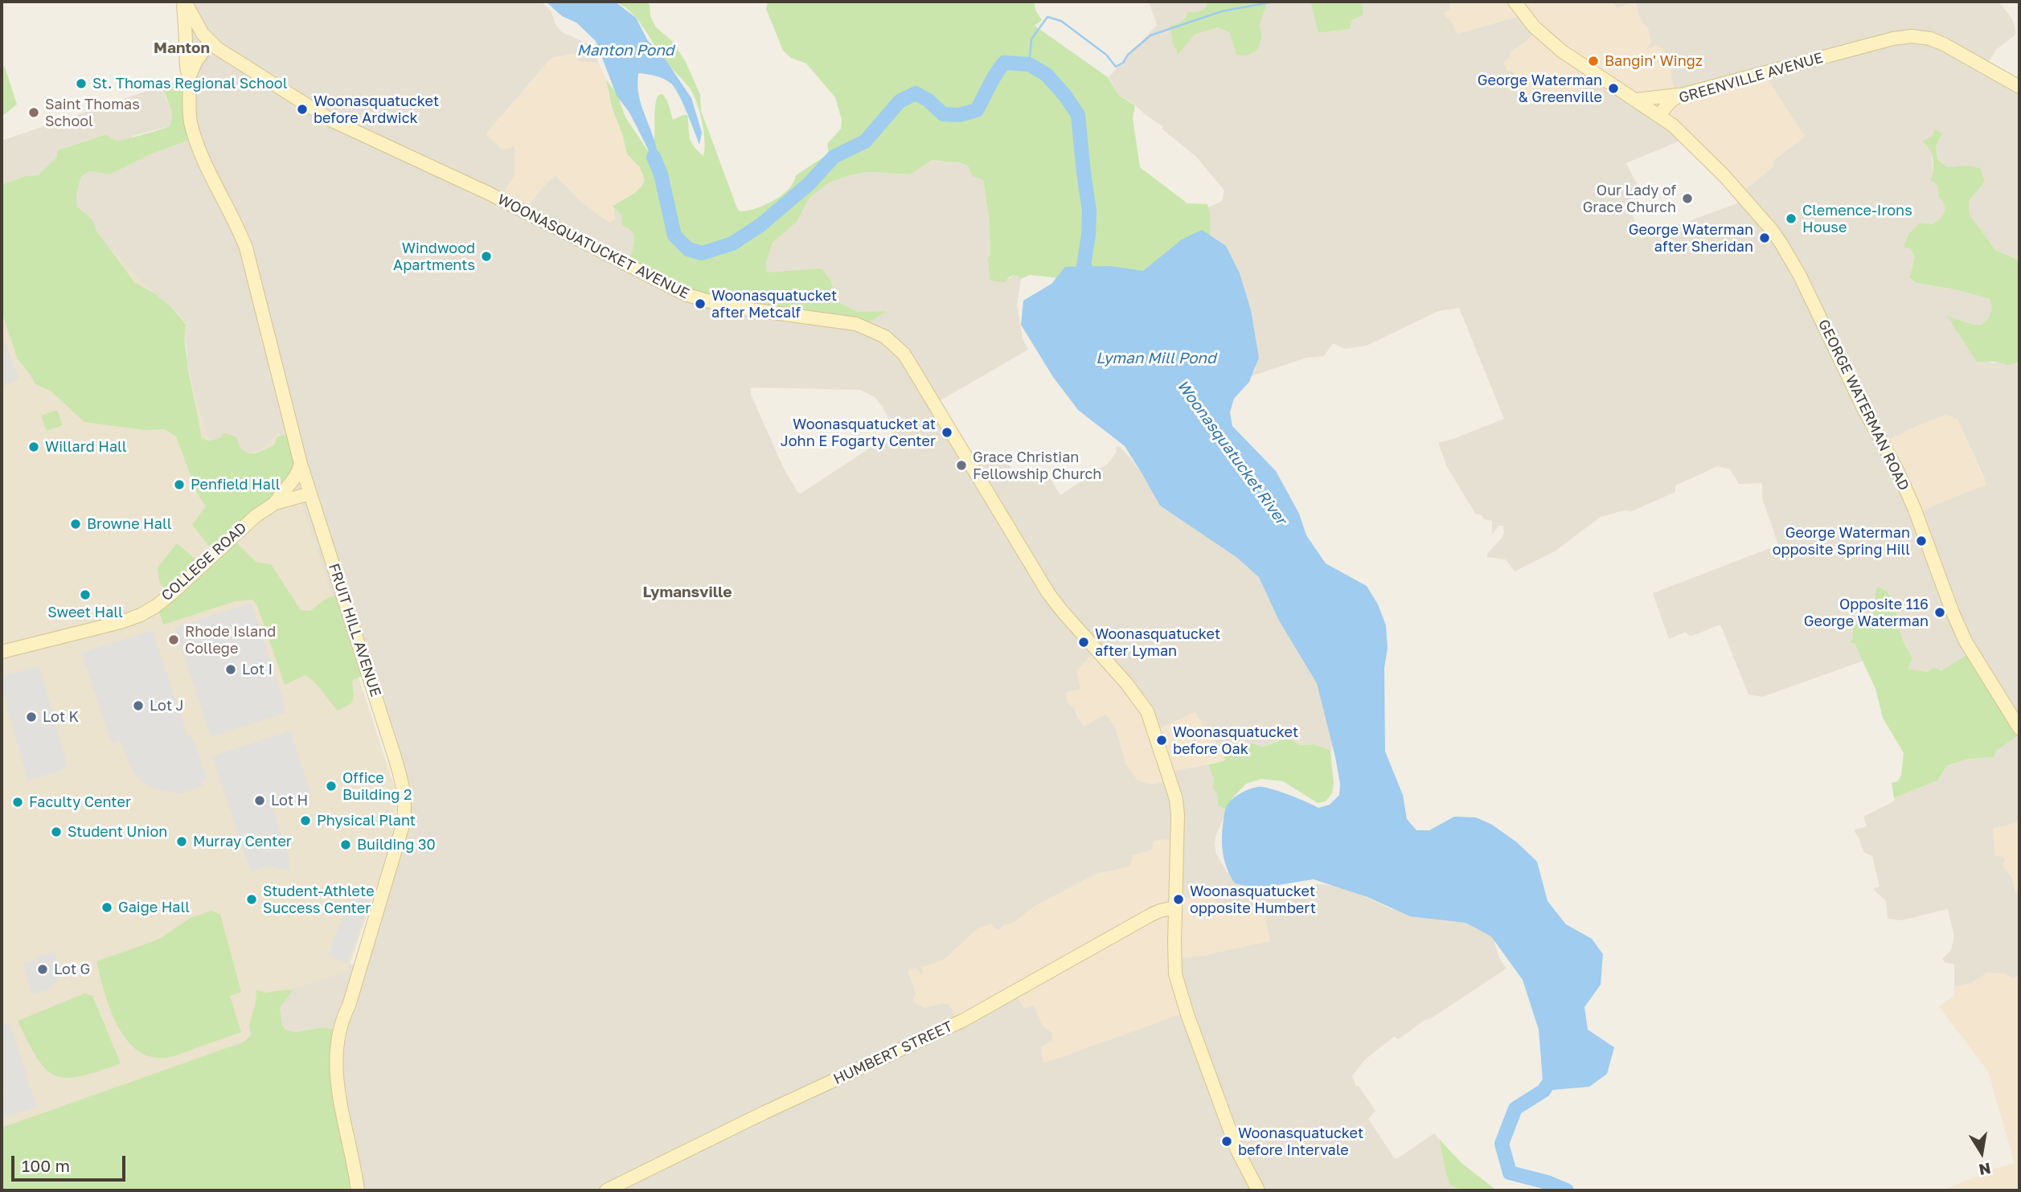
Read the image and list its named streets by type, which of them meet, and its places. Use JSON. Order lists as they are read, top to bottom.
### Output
{
  "streets": {
    "street": [
      "GREENVILLE AVENUE",
      "WOONASQUATUCKET AVENUE",
      "GEORGE WATERMAN ROAD",
      "COLLEGE ROAD",
      "FRUIT HILL AVENUE",
      "HUMBERT STREET"
    ]
  },
  "crossings": [
    ["GREENVILLE AVENUE", "GEORGE WATERMAN ROAD"],
    ["WOONASQUATUCKET AVENUE", "FRUIT HILL AVENUE"],
    ["WOONASQUATUCKET AVENUE", "HUMBERT STREET"],
    ["COLLEGE ROAD", "FRUIT HILL AVENUE"]
  ],
  "districts": ["Manton", "Lymansville"],
  "water": ["Manton Pond", "Lyman Mill Pond", "Woonasquatucket River"],
  "places": [
    "Bangin' Wingz",
    "St. Thomas Regional School",
    "George Waterman & Greenville",
    "Woonasquatucket before Ardwick",
    "Saint Thomas School",
    "Our Lady of Grace Church",
    "Clemence-Irons House",
    "George Waterman after Sheridan",
    "Windwood Apartments",
    "Woonasquatucket after Metcalf",
    "Woonasquatucket at John E Fogarty Center",
    "Willard Hall",
    "Grace Christian Fellowship Church",
    "Penfield Hall",
    "Browne Hall",
    "George Waterman opposite Spring Hill",
    "Sweet Hall",
    "Opposite 116 George Waterman",
    "Rhode Island College",
    "Woonasquatucket after Lyman",
    "Lot I",
    "Lot J",
    "Lot K",
    "Woonasquatucket before Oak",
    "Office Building 2",
    "Lot H",
    "Faculty Center",
    "Physical Plant",
    "Student Union",
    "Murray Center",
    "Building 30",
    "Student-Athlete Success Center",
    "Woonasquatucket opposite Humbert",
    "Gaige Hall",
    "Lot G",
    "Woonasquatucket before Intervale"
  ],
  "scale_bar": "100 m",
  "north": "bottom"
}
